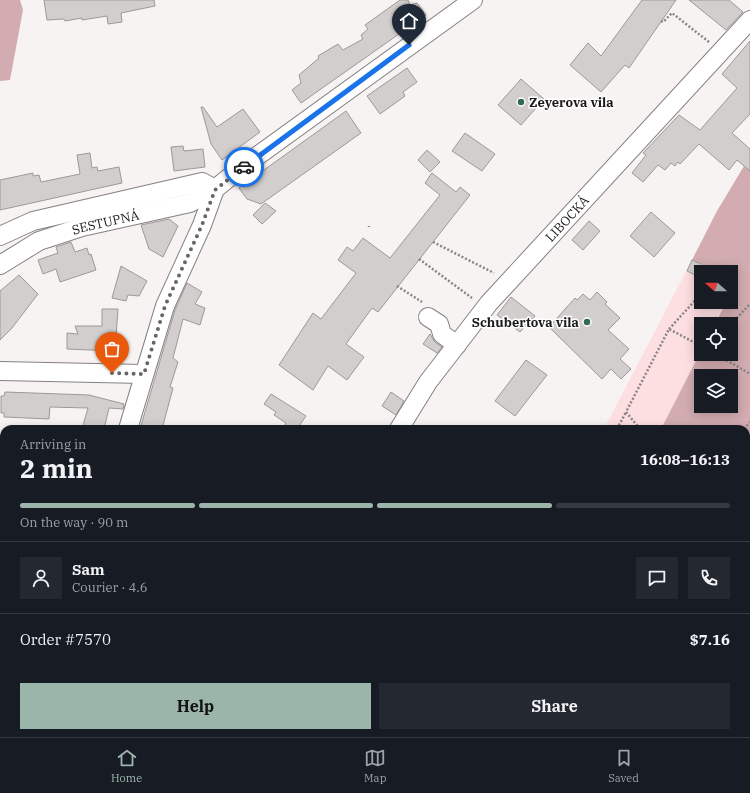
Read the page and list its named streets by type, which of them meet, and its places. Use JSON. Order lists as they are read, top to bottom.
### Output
{
  "streets": {
    "street": ["LIBOCKÁ", "SESTUPNÁ"]
  },
  "places": ["Zeyerova vila", "Schubertova vila"],
  "north": "left",
  "page": {
    "heading": ["2 min", "Arriving in", "16:08–16:13"],
    "panel": [
      "Sam",
      "Courier · 4.6",
      "Order #7570",
      "$7.16"
    ],
    "bar": "On the way · 90 m",
    "buttons": ["Help", "Share"],
    "tabs": ["Home", "Map", "Saved"]
  }
}
